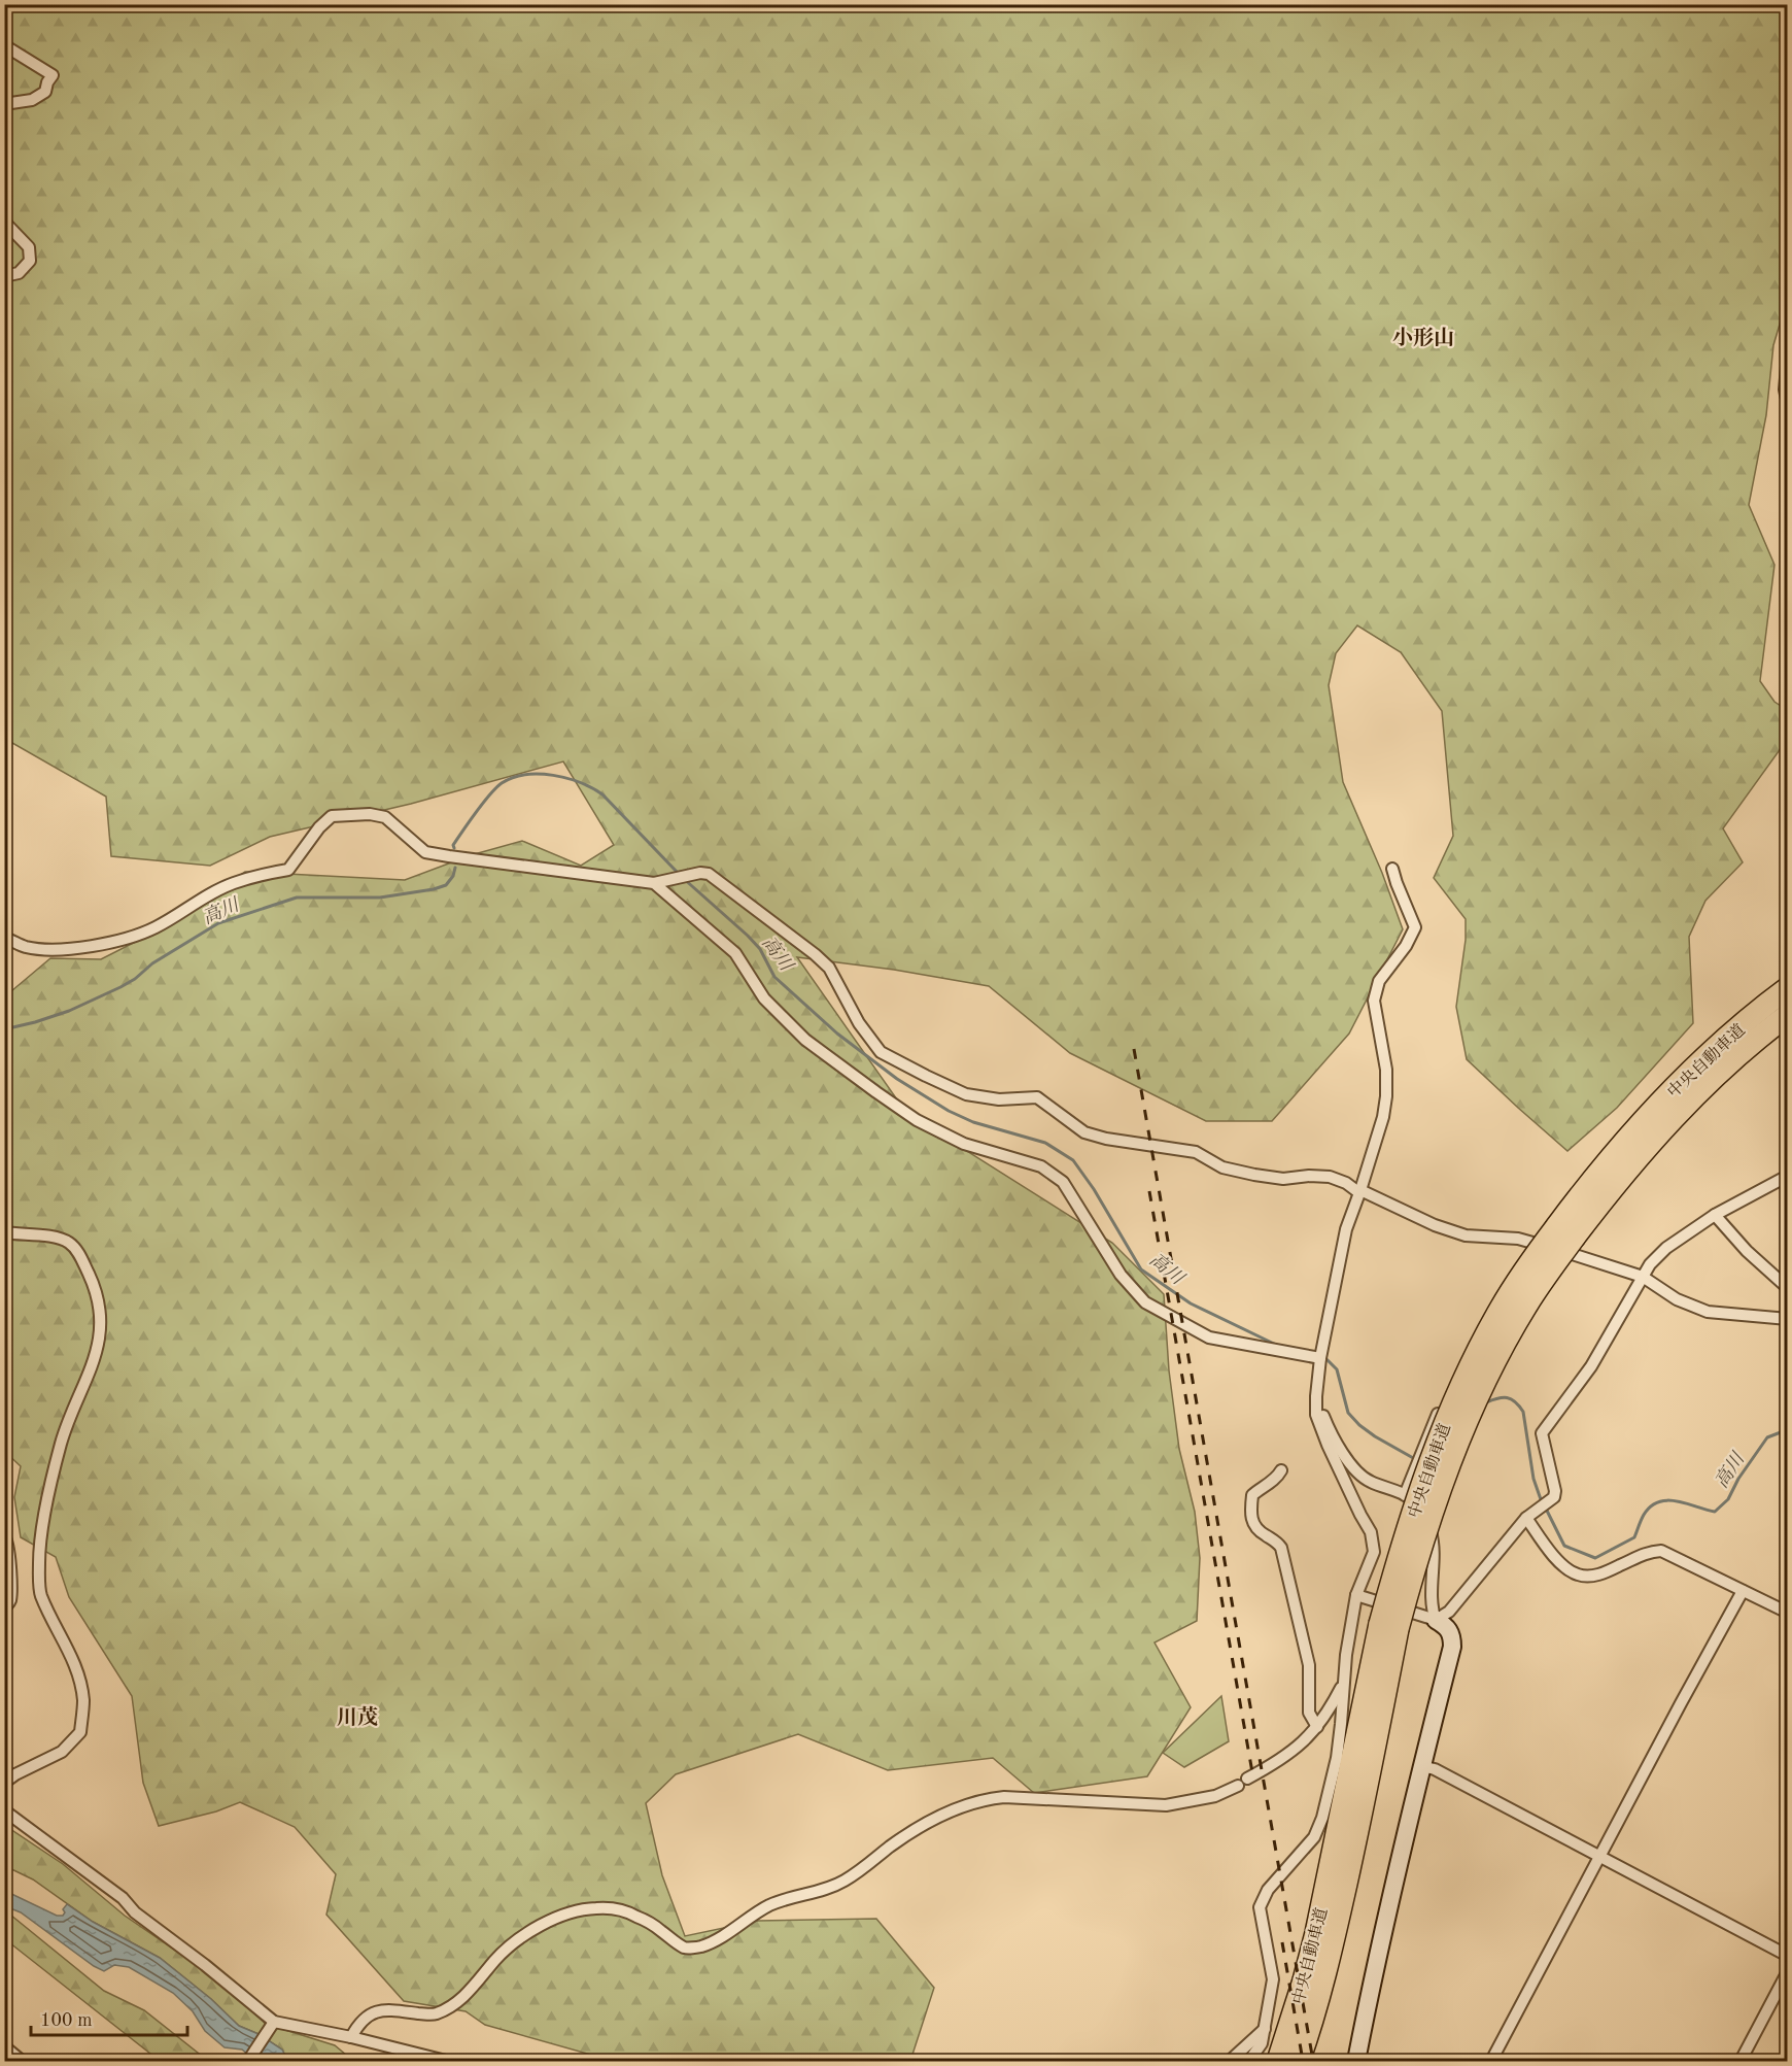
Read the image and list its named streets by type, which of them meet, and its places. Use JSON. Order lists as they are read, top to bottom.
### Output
{
  "streets": {
    "highway": ["中央自動車道"]
  },
  "districts": ["小形山", "川茂"],
  "water": ["高川"],
  "scale_bar": "100 m"
}
